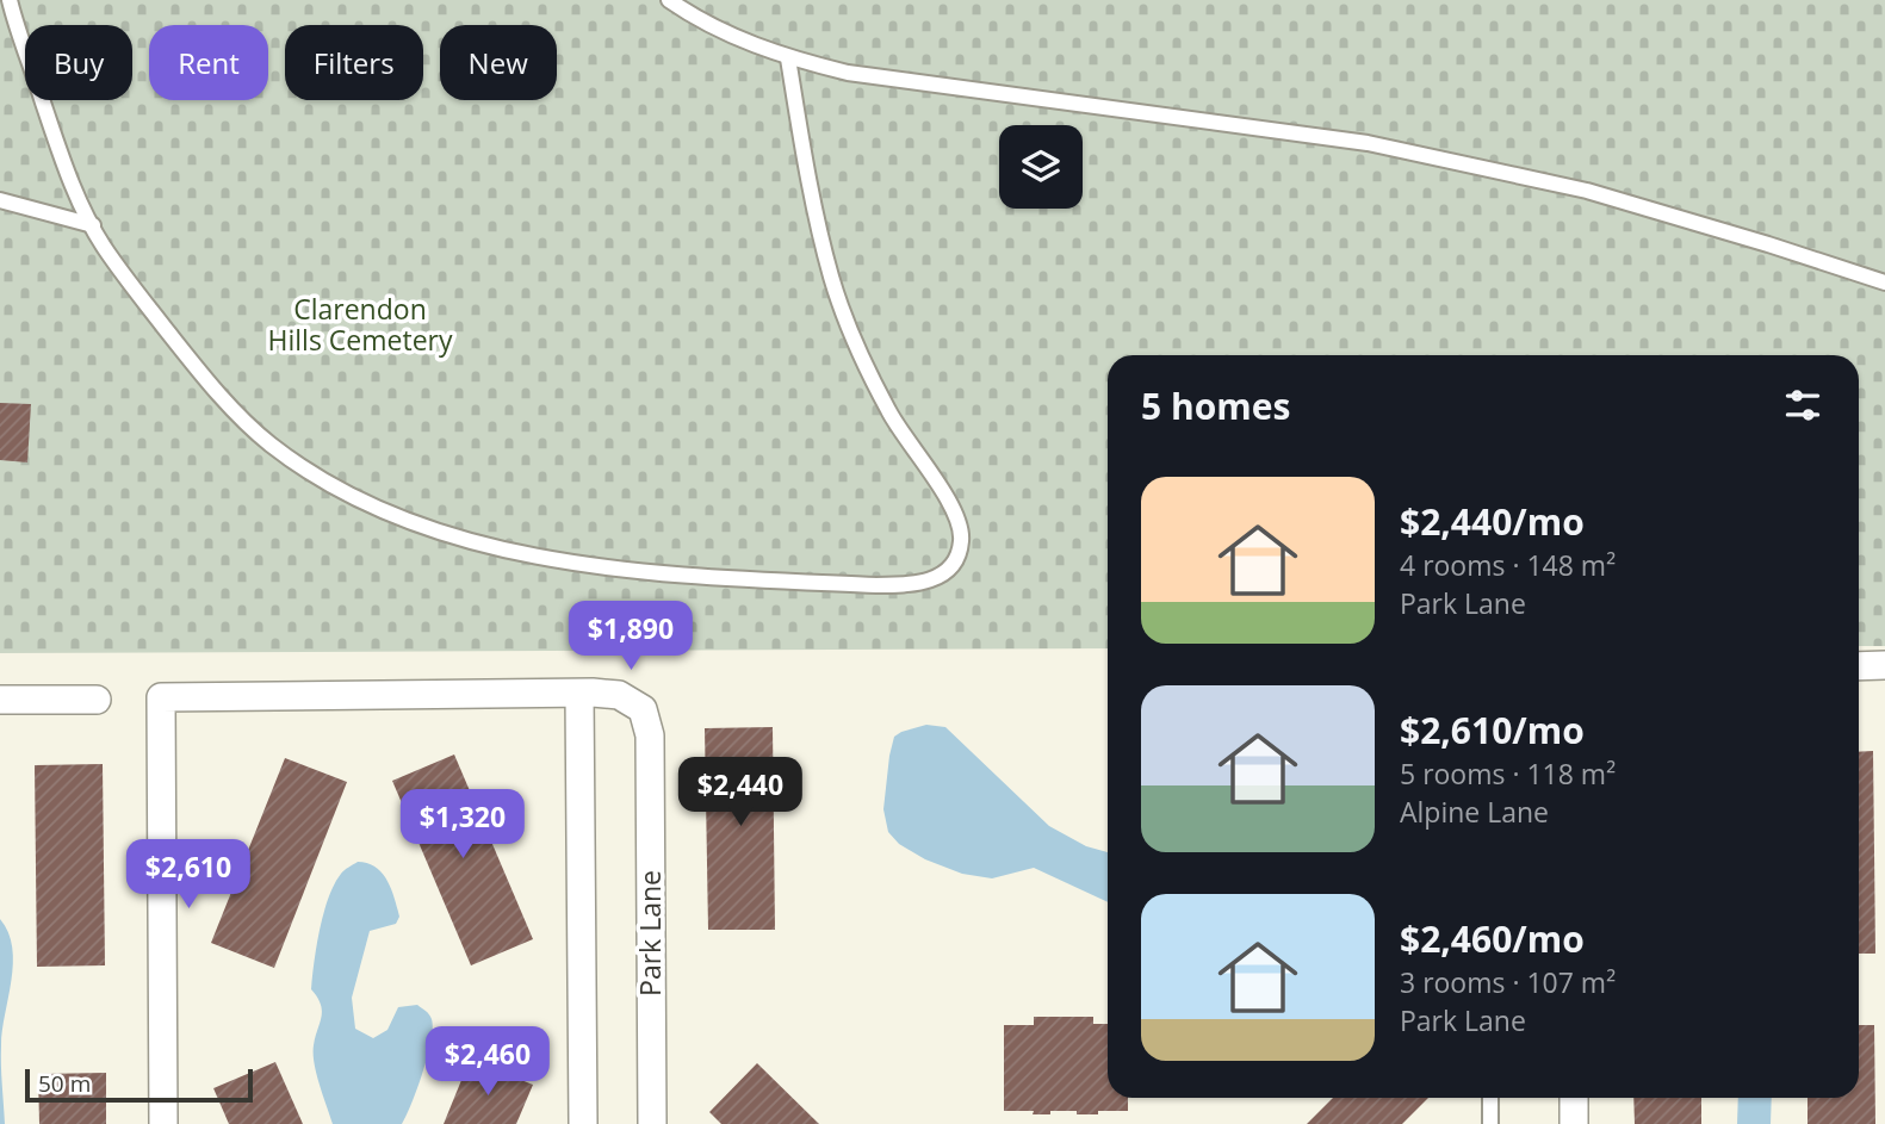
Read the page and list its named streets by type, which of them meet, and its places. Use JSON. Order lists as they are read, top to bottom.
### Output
{
  "streets": {
    "street": ["Park Lane"]
  },
  "parks": ["Clarendon Hills Cemetery"],
  "scale_bar": "50 m",
  "page": {
    "chip": [
      "Buy",
      "Rent",
      "Filters",
      "New"
    ],
    "heading": "5 homes",
    "list": [
      {
        "name": "$2,440/mo",
        "note": "4 rooms · 148 m² · Park Lane"
      },
      {
        "name": "$2,610/mo",
        "note": "5 rooms · 118 m² · Alpine Lane"
      },
      {
        "name": "$2,460/mo",
        "note": "3 rooms · 107 m² · Park Lane"
      }
    ],
    "price": [
      "$1,890",
      "$2,440",
      "$1,320",
      "$2,610",
      "$2,460"
    ],
    "scale": "50 m"
  }
}
